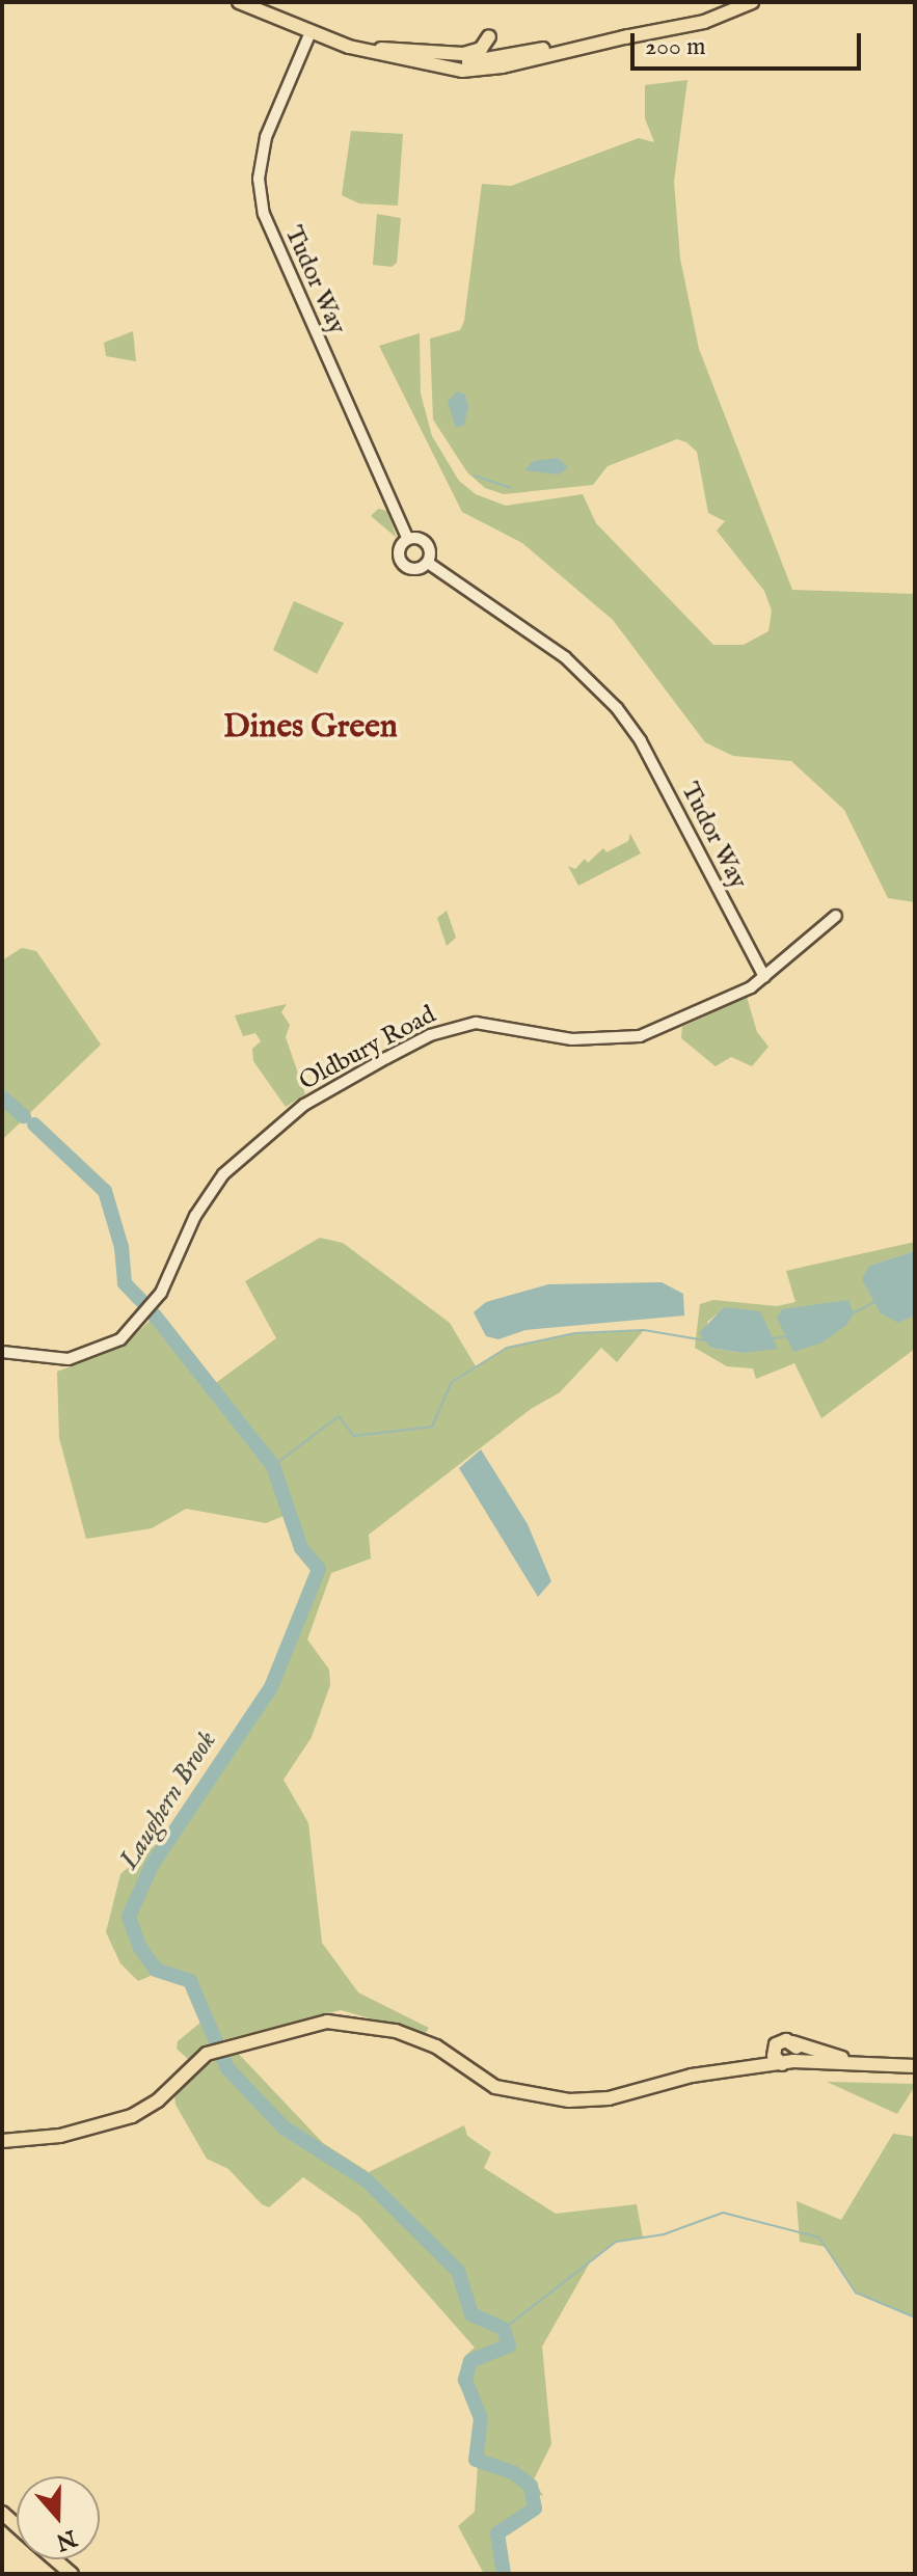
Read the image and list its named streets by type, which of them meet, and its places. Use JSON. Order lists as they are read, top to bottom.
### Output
{
  "streets": {
    "street": ["Tudor Way", "Oldbury Road"]
  },
  "crossings": [
    ["Tudor Way", "Oldbury Road"]
  ],
  "districts": ["Dines Green"],
  "water": ["Laughern Brook"],
  "scale_bar": "200 m",
  "north": "bottom"
}
